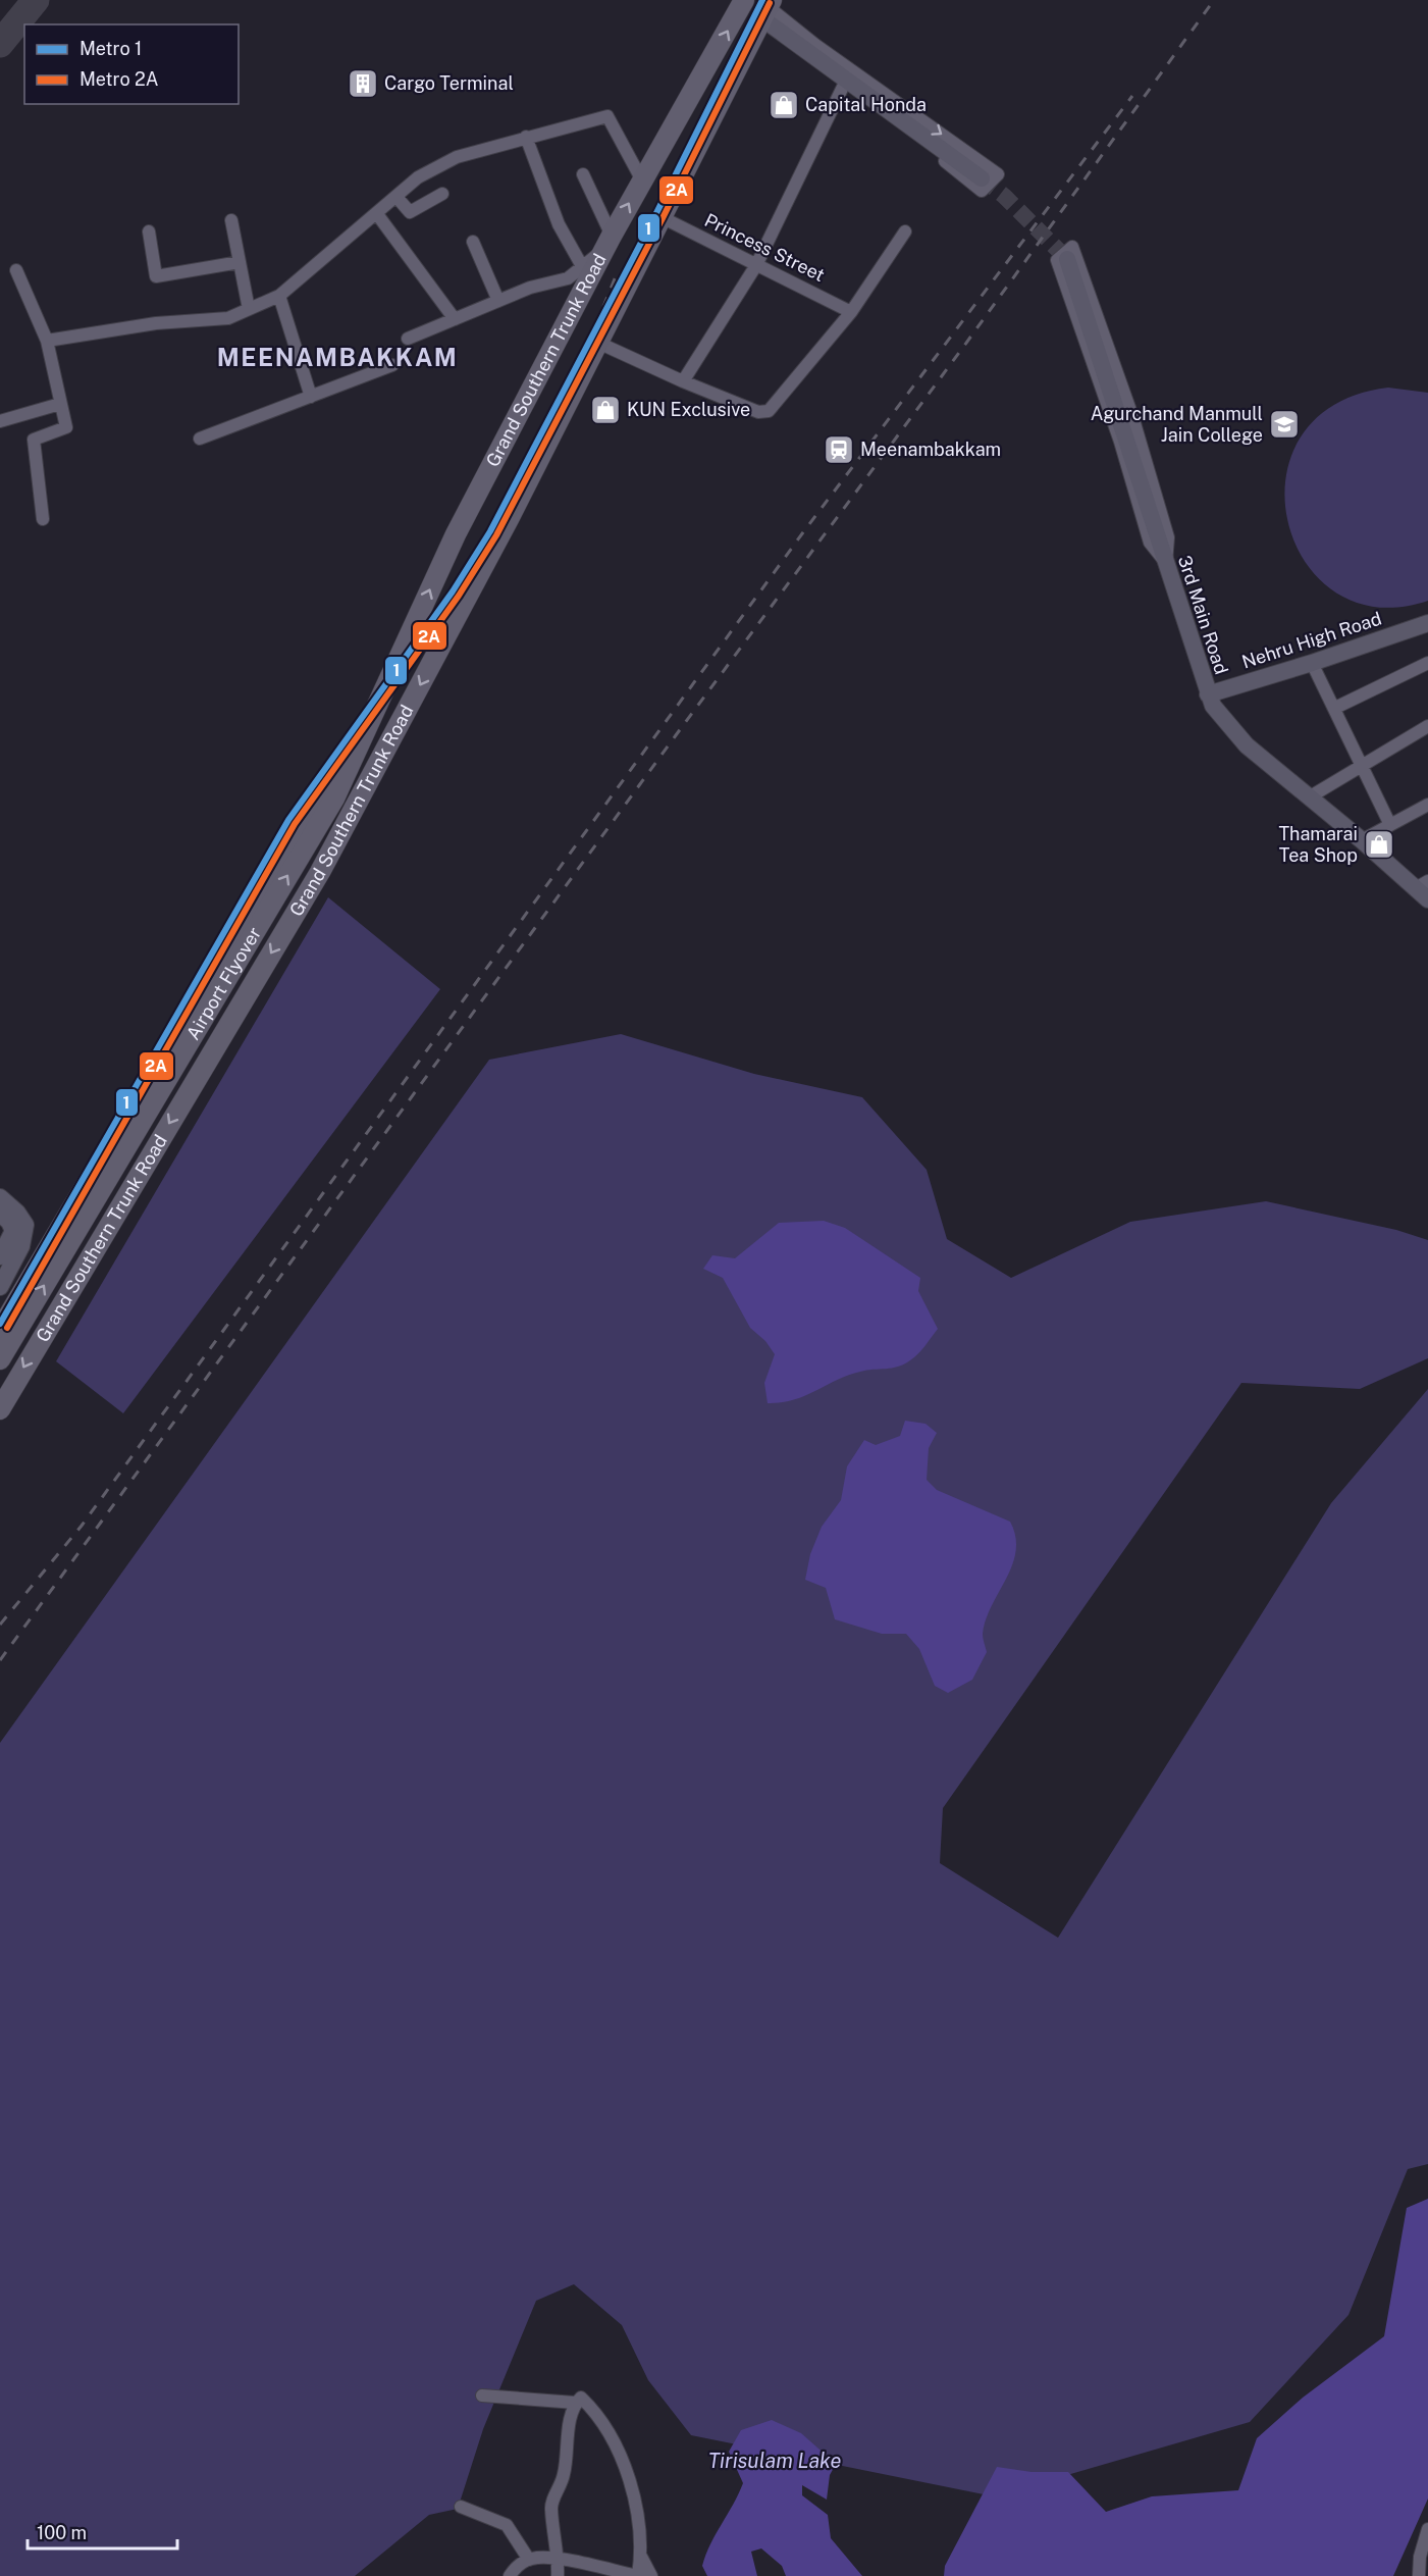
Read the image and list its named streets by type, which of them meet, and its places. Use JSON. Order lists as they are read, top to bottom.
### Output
{
  "streets": {
    "main road": ["Grand Southern Trunk Road", "Airport Flyover"],
    "street": ["Princess Street", "3rd Main Road", "Nehru High Road"]
  },
  "crossings": [
    ["Princess Street", "Grand Southern Trunk Road"],
    ["Grand Southern Trunk Road", "Airport Flyover"],
    ["3rd Main Road", "Nehru High Road"]
  ],
  "districts": ["MEENAMBAKKAM"],
  "water": ["Tirisulam Lake"],
  "places": {
    "building": ["Cargo Terminal"],
    "shop": ["Capital Honda", "KUN Exclusive", "Thamarai Tea Shop"],
    "school or university": ["Agurchand Manmull Jain College"],
    "station": ["Meenambakkam"]
  },
  "lines": ["metro line 1", "metro line 2A"],
  "legend": ["Metro 1", "Metro 2A"],
  "scale_bar": "100 m"
}
